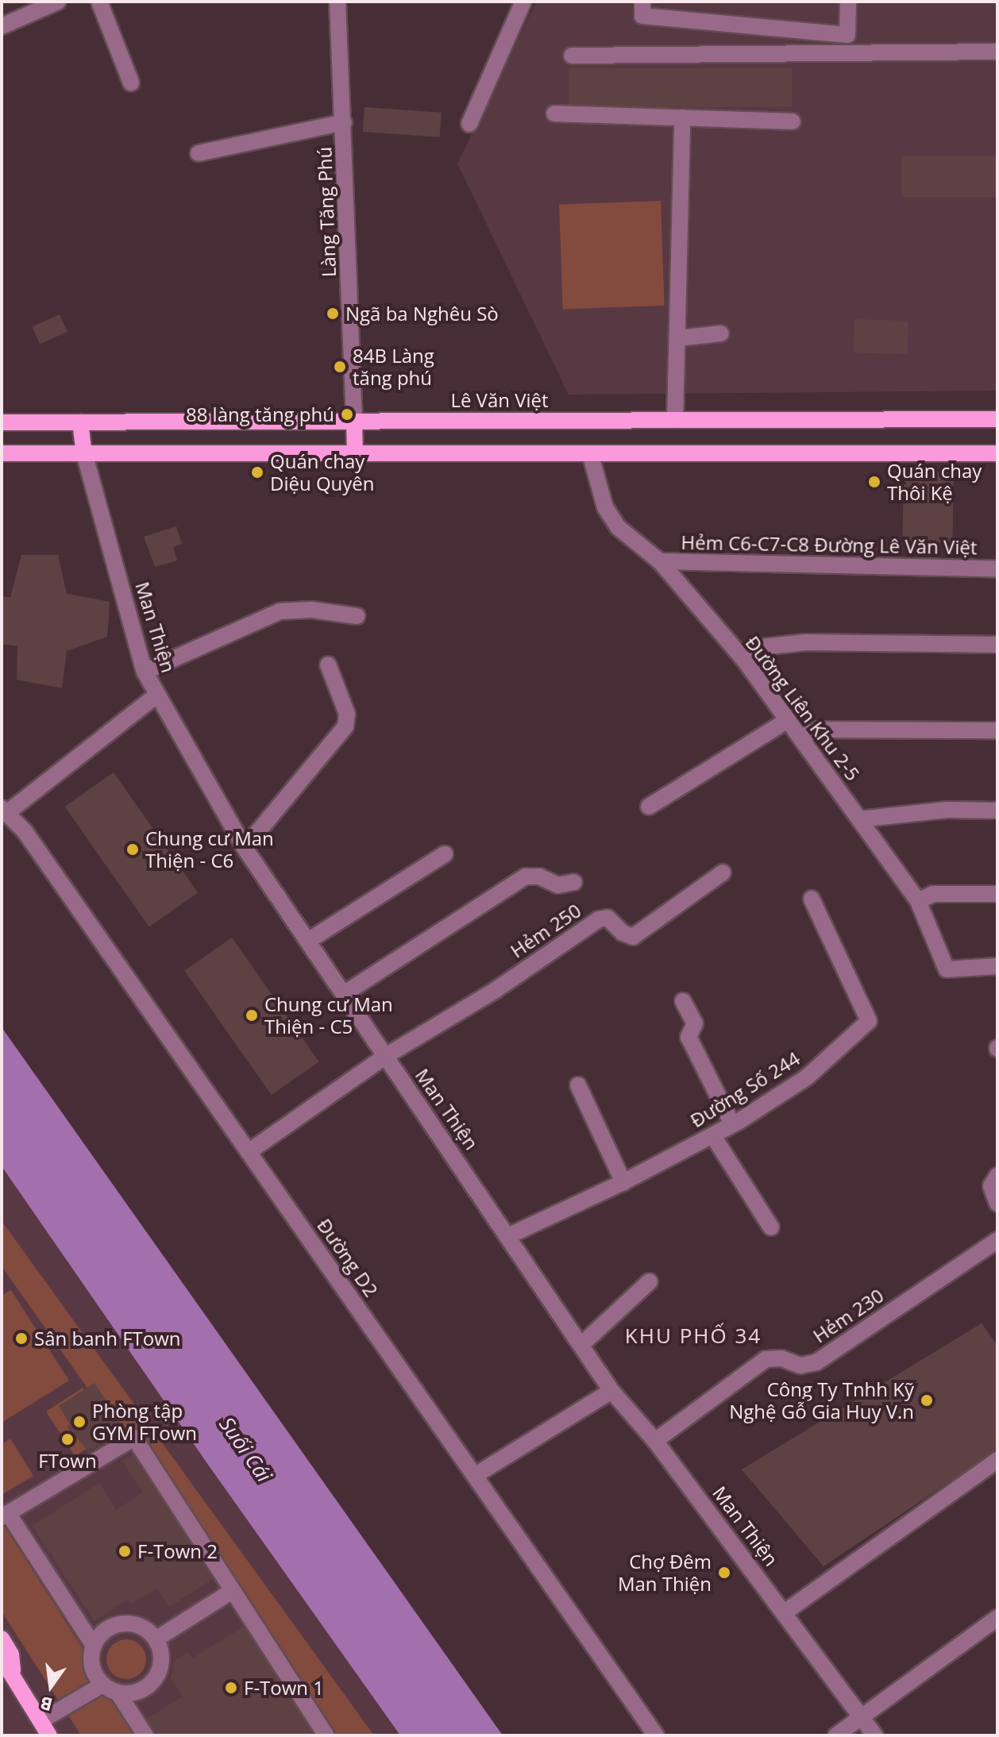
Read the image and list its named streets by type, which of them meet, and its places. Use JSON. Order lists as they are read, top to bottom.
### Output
{
  "streets": {
    "main road": ["Lê Văn Việt"],
    "street": [
      "Làng Tăng Phú",
      "Hẻm C6-C7-C8 Đường Lê Văn Việt",
      "Man Thiện",
      "Đường Liên Khu 2-5",
      "Hẻm 250",
      "Đường Số 244",
      "Đường D2",
      "Hẻm 230"
    ]
  },
  "crossings": [
    ["Làng Tăng Phú", "Lê Văn Việt"],
    ["Hẻm C6-C7-C8 Đường Lê Văn Việt", "Đường Liên Khu 2-5"],
    ["Man Thiện", "Hẻm 250"],
    ["Man Thiện", "Đường Số 244"],
    ["Man Thiện", "Hẻm 230"]
  ],
  "districts": ["KHU PHỐ 34"],
  "water": ["Suối Cái"],
  "places": [
    "Ngã ba Nghêu Sò",
    "84B Làng tăng phú",
    "88 làng tăng phú",
    "Quán chay Diệu Quyên",
    "Quán chay Thôi Kệ",
    "Chung cư Man Thiện - C6",
    "Chung cư Man Thiện - C5",
    "Sân banh FTown",
    "Công Ty Tnhh Kỹ Nghệ Gỗ Gia Huy V.n",
    "Phòng tập GYM FTown",
    "FTown",
    "F-Town 2",
    "Chợ Đêm Man Thiện",
    "F-Town 1"
  ],
  "north": "bottom"
}
